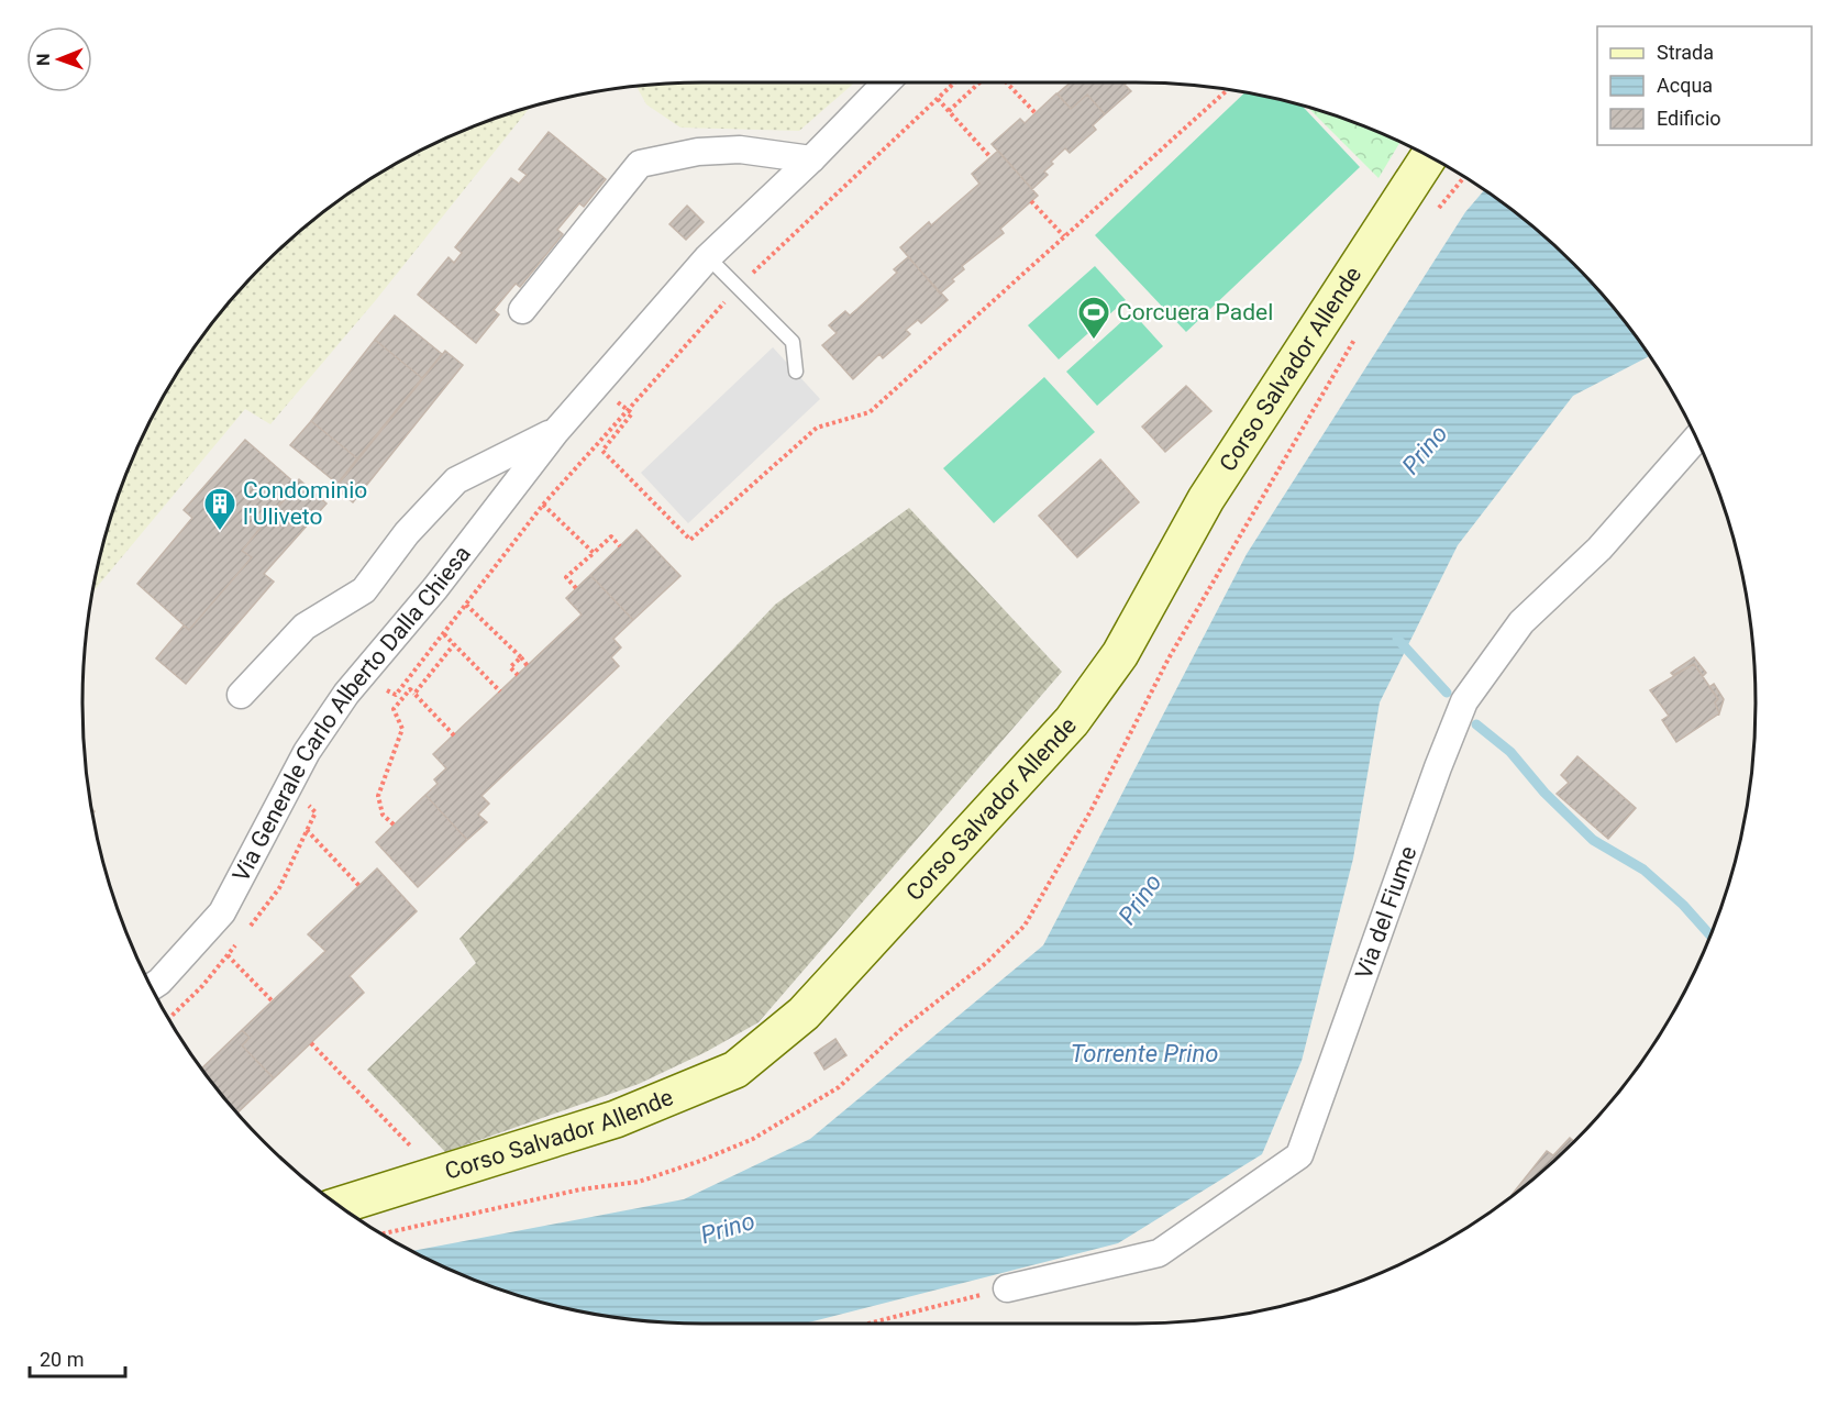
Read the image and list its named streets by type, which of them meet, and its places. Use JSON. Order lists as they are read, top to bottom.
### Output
{
  "streets": {
    "street": ["Corso Salvador Allende", "Via Generale Carlo Alberto Dalla Chiesa", "Via del Fiume"]
  },
  "water": ["Prino", "Torrente Prino"],
  "places": {
    "sports": ["Corcuera Padel"],
    "building": ["Condominio l'Uliveto"]
  },
  "legend": ["Strada", "Acqua", "Edificio"],
  "scale_bar": "20 m",
  "north": "left"
}
